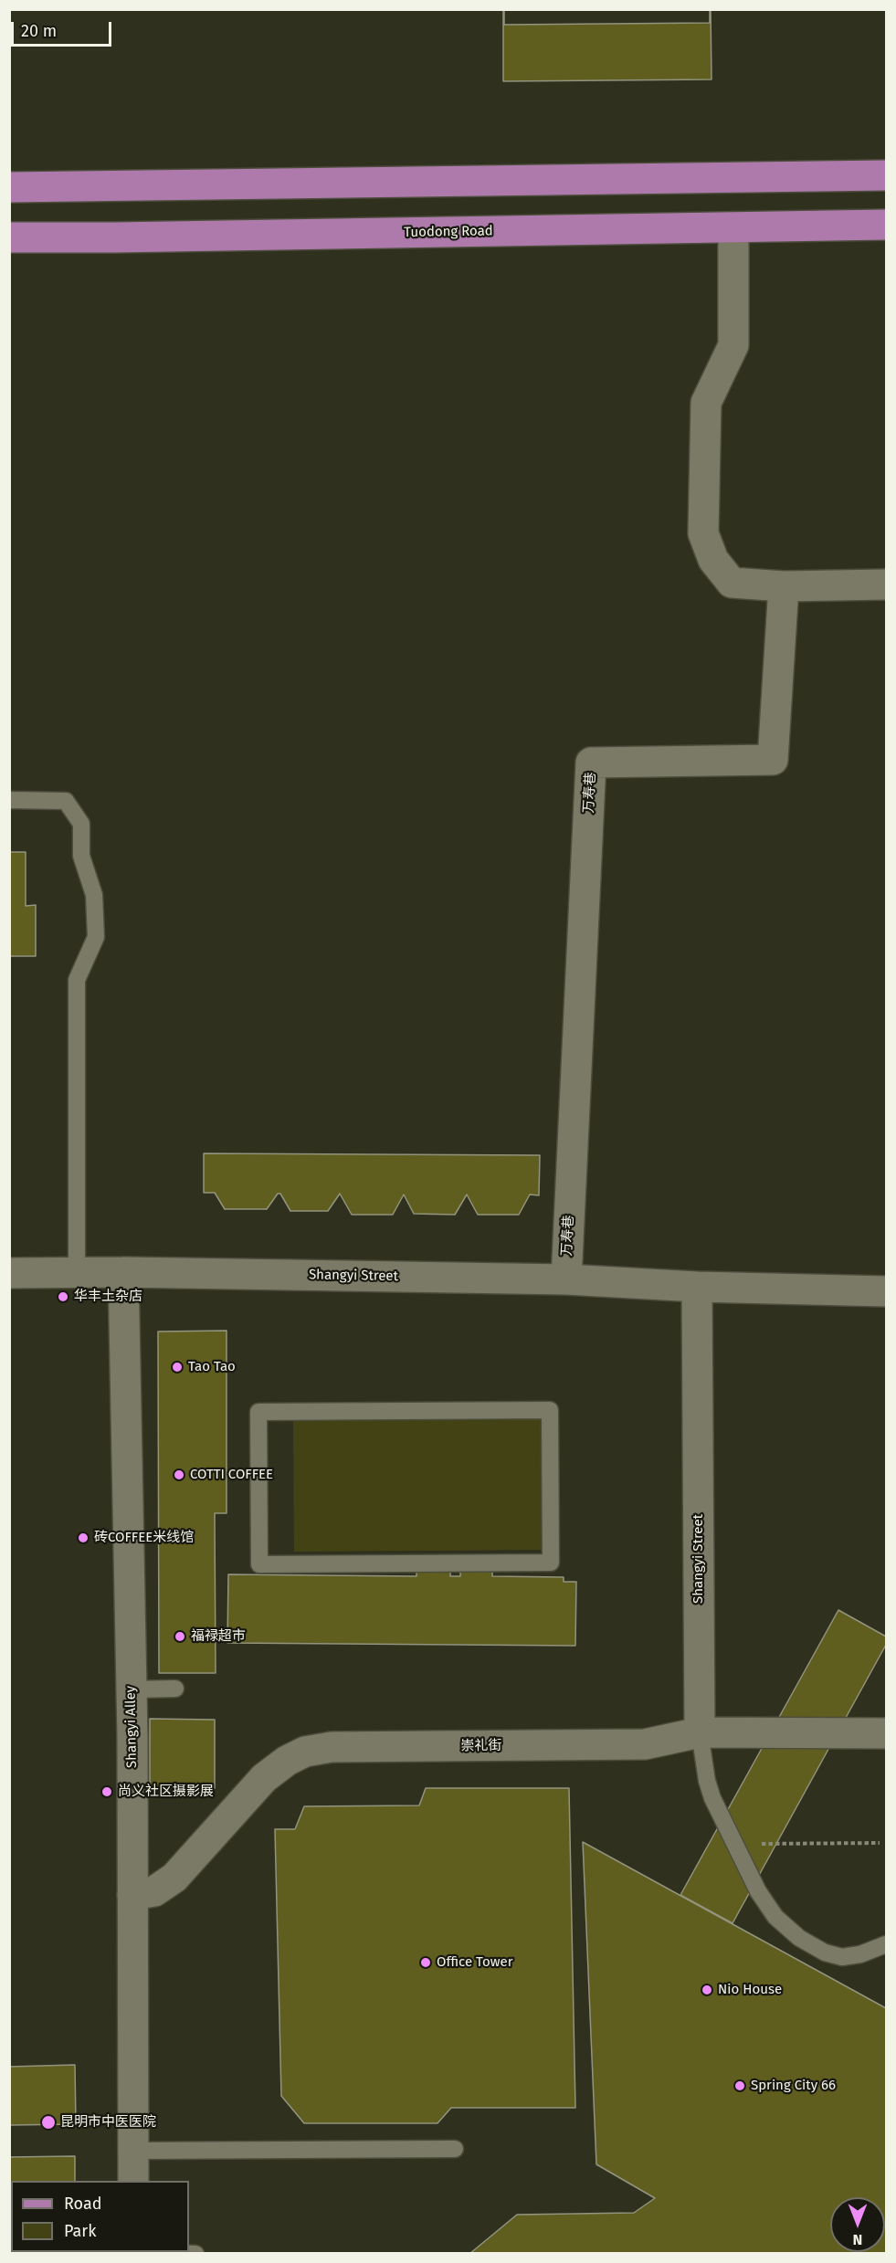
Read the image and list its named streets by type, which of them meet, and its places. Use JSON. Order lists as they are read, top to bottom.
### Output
{
  "streets": {
    "main road": ["Tuodong Road"],
    "street": [
      "万寿巷",
      "Shangyi Street",
      "Shangyi Alley",
      "崇礼街"
    ]
  },
  "crossings": [
    ["万寿巷", "Shangyi Street"],
    ["Shangyi Street", "Shangyi Alley"],
    ["Shangyi Street", "崇礼街"],
    ["Shangyi Alley", "崇礼街"]
  ],
  "places": [
    "华丰土杂店",
    "Tao Tao",
    "COTTI COFFEE",
    "砖COFFEE米线馆",
    "福禄超市",
    "尚义社区摄影展",
    "Office Tower",
    "Nio House",
    "Spring City 66",
    "昆明市中医医院"
  ],
  "legend": ["Road", "Park"],
  "scale_bar": "20 m",
  "north": "bottom"
}
